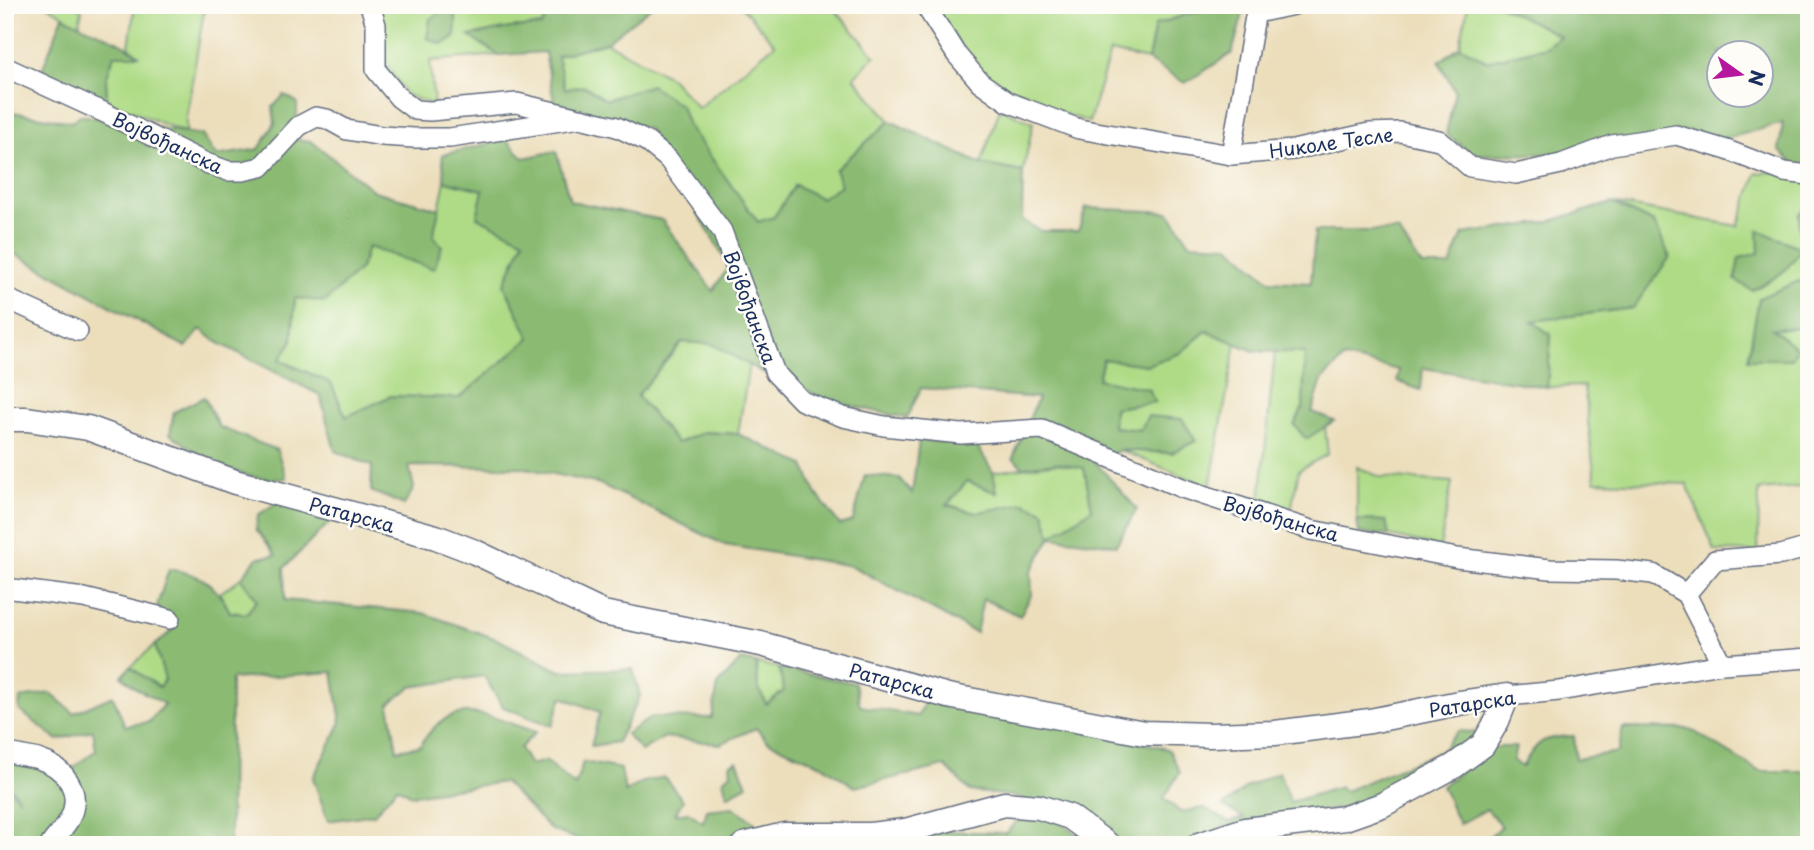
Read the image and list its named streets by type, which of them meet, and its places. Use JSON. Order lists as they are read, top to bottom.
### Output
{
  "streets": {
    "street": ["Војвођанска", "Николе Тесле", "Ратарска"]
  },
  "north": "right"
}
